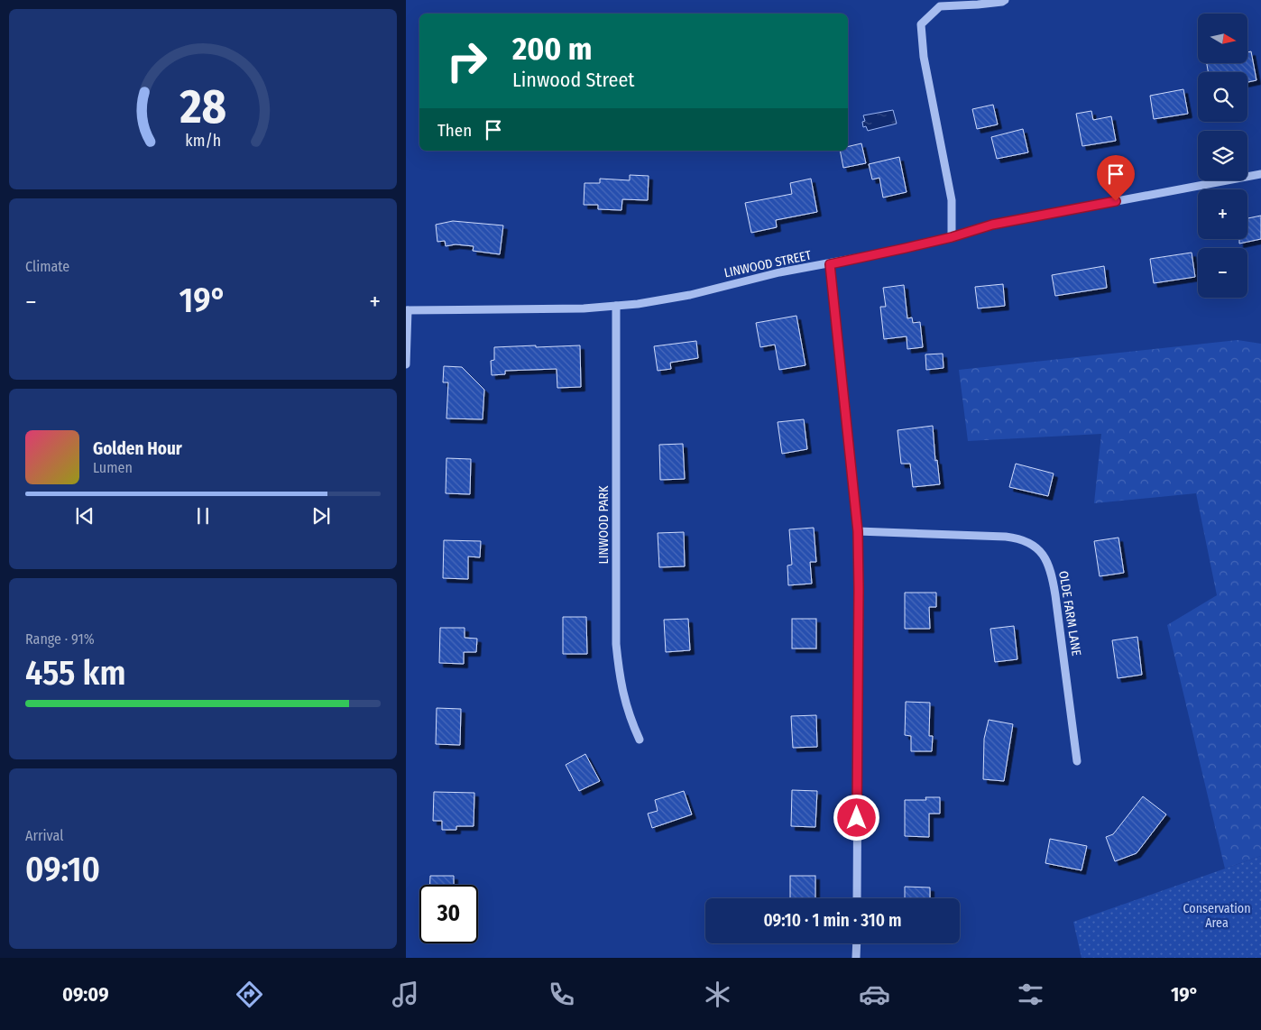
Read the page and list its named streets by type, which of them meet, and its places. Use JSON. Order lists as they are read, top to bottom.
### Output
{
  "streets": {
    "street": ["LINWOOD STREET", "LINWOOD PARK", "OLDE FARM LANE"]
  },
  "crossings": [
    ["LINWOOD STREET", "LINWOOD PARK"]
  ],
  "parks": ["Conservation Area"],
  "north": "right",
  "page": {
    "map_buttons": ["+", "−"],
    "turn": ["200 m", "Linwood Street"],
    "then": "Then",
    "tile": [
      "Climate",
      ["Range · 91%", "455 km"],
      ["Arrival", "09:10"]
    ],
    "heat": ["−", "19°", "+"],
    "song": ["Golden Hour", "Lumen"],
    "limit": "30",
    "trip": "09:10 · 1 min · 310 m",
    "tabs": ["09:09", "19°"],
    "gauge": ["28", "km/h"]
  }
}
